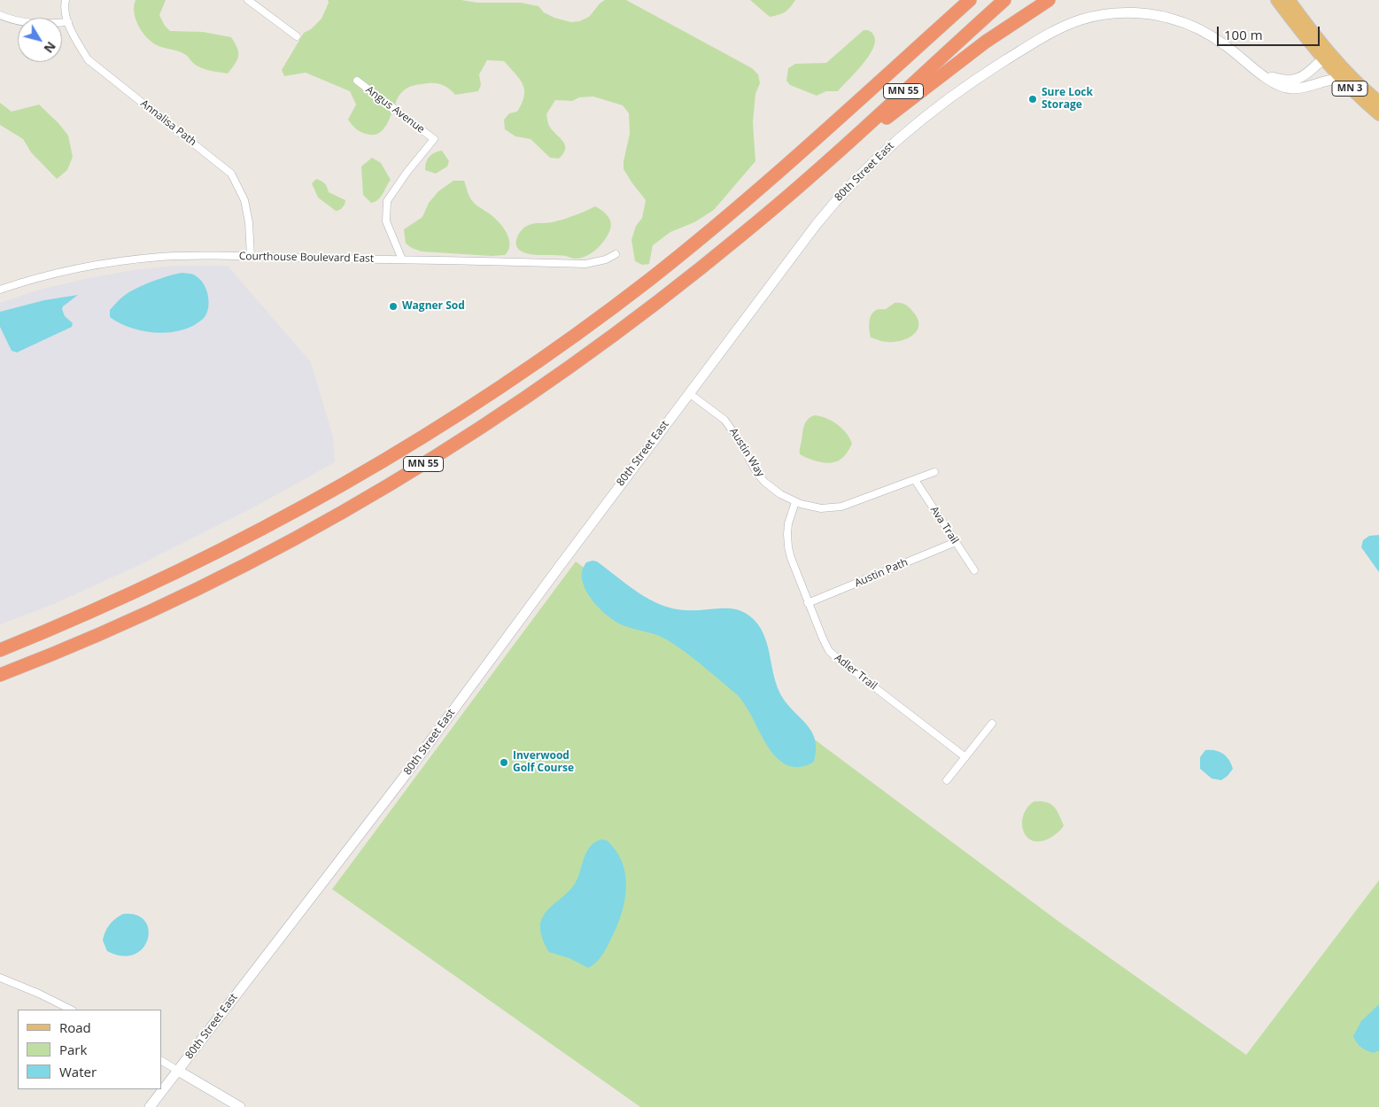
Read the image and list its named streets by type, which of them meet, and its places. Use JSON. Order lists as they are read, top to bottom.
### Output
{
  "streets": {
    "highway": ["MN 55"],
    "main road": ["MN 3"],
    "street": [
      "Angus Avenue",
      "Annalisa Path",
      "80th Street East",
      "Courthouse Boulevard East",
      "Austin Way",
      "Ava Trail",
      "Austin Path",
      "Adler Trail"
    ]
  },
  "crossings": [
    ["MN 3", "80th Street East"],
    ["Angus Avenue", "Courthouse Boulevard East"],
    ["Annalisa Path", "Courthouse Boulevard East"],
    ["80th Street East", "Austin Way"],
    ["Austin Way", "Ava Trail"],
    ["Austin Way", "Adler Trail"],
    ["Ava Trail", "Austin Path"],
    ["Austin Path", "Adler Trail"]
  ],
  "places": ["Sure Lock Storage", "Wagner Sod", "Inverwood Golf Course"],
  "legend": ["Road", "Park", "Water"],
  "scale_bar": "100 m",
  "north": "bottom right"
}
